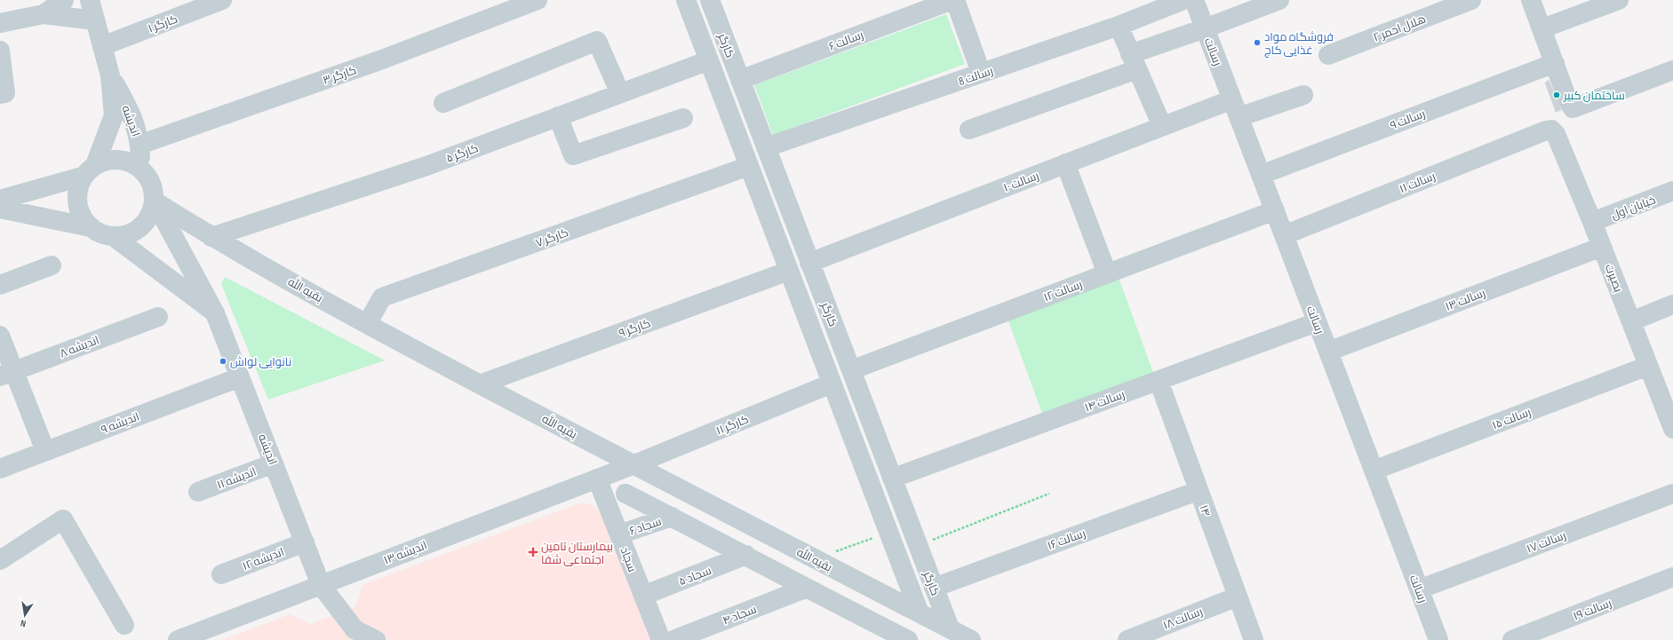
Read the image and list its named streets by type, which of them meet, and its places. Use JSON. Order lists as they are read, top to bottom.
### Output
{
  "streets": {
    "street": [
      "کارگر ۱",
      "هلال احمر ۲",
      "رسالت ۶",
      "کارگر",
      "رسالت",
      "کارگر ۳",
      "رسالت 8",
      "رسالت ۹",
      "اندیشه",
      "کارگر ۵",
      "رسالت ۱۰",
      "رسالت ۱۱",
      "خیابان اول",
      "کارگر ۷",
      "بصیرت",
      "بقیه الله",
      "رسالت ۱۲",
      "رسالت ۱۳",
      "کارگر ۹",
      "اندیشه ۸",
      "رسالت ۱۴",
      "رسالت ۱۵",
      "اندیشه ۹",
      "کارگر ۱۱",
      "اندیشه ۱۱",
      "۱۴",
      "سجاد ۶",
      "رسالت ۱۶",
      "رسالت ۱۷",
      "اندیشه ۱۳",
      "اندیشه ۱۲",
      "سجاد",
      "سجاد ۵",
      "رسالت ۱۹",
      "سجاد ۴",
      "رسالت ۱۸"
    ]
  },
  "crossings": [
    ["کارگر ۱", "اندیشه"],
    ["رسالت ۶", "کارگر"],
    ["کارگر", "رسالت 8"],
    ["کارگر", "کارگر ۵"],
    ["کارگر", "رسالت ۱۰"],
    ["کارگر", "کارگر ۷"],
    ["کارگر", "بقیه الله"],
    ["کارگر", "رسالت ۱۲"],
    ["کارگر", "کارگر ۹"],
    ["کارگر", "رسالت ۱۴"],
    ["کارگر", "کارگر ۱۱"],
    ["کارگر", "رسالت ۱۶"],
    ["رسالت", "رسالت ۹"],
    ["رسالت", "رسالت ۱۰"],
    ["رسالت", "رسالت ۱۱"],
    ["رسالت", "رسالت ۱۲"],
    ["رسالت", "رسالت ۱۳"],
    ["رسالت", "رسالت ۱۴"],
    ["رسالت", "رسالت ۱۵"],
    ["رسالت", "رسالت ۱۷"],
    ["کارگر ۳", "اندیشه"],
    ["اندیشه", "بقیه الله"],
    ["اندیشه", "اندیشه ۹"],
    ["اندیشه", "اندیشه ۱۱"],
    ["اندیشه", "اندیشه ۱۳"],
    ["اندیشه", "اندیشه ۱۲"],
    ["کارگر ۵", "بقیه الله"],
    ["رسالت ۱۱", "بصیرت"],
    ["خیابان اول", "بصیرت"],
    ["کارگر ۷", "بقیه الله"],
    ["بصیرت", "رسالت ۱۳"],
    ["بصیرت", "رسالت ۱۵"],
    ["بقیه الله", "کارگر ۹"],
    ["بقیه الله", "کارگر ۱۱"],
    ["بقیه الله", "اندیشه ۱۳"],
    ["رسالت ۱۴", "۱۴"],
    ["کارگر ۱۱", "اندیشه ۱۳"],
    ["۱۴", "رسالت ۱۶"],
    ["۱۴", "رسالت ۱۸"],
    ["سجاد ۶", "سجاد"],
    ["اندیشه ۱۳", "سجاد"],
    ["سجاد", "سجاد ۵"]
  ],
  "places": {
    "other": ["فروشگاه مواد غذایی کاج", "ساختمان کبیر", "نانوایی لواش"],
    "health": ["بیمارستان تامین اجتماعی شفا"]
  },
  "north": "bottom"
}
